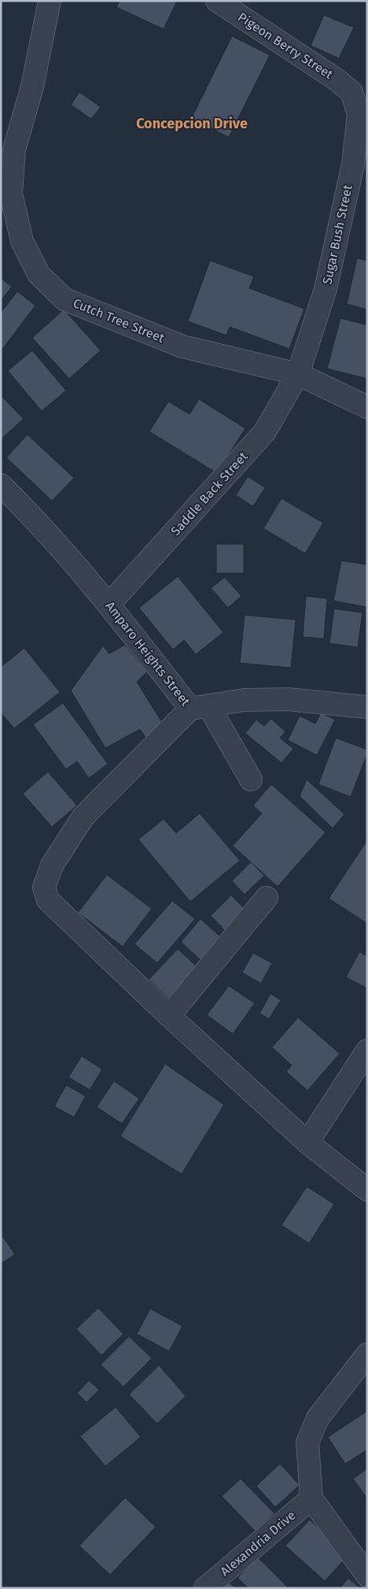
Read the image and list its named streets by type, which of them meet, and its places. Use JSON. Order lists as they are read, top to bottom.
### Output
{
  "streets": {
    "street": [
      "Pigeon Berry Street",
      "Sugar Bush Street",
      "Cutch Tree Street",
      "Saddle Back Street",
      "Amparo Heights Street",
      "Alexandria Drive"
    ]
  },
  "crossings": [
    ["Pigeon Berry Street", "Sugar Bush Street"],
    ["Sugar Bush Street", "Cutch Tree Street"],
    ["Sugar Bush Street", "Saddle Back Street"],
    ["Cutch Tree Street", "Saddle Back Street"],
    ["Saddle Back Street", "Amparo Heights Street"]
  ],
  "districts": ["Concepcion Drive"]
}
